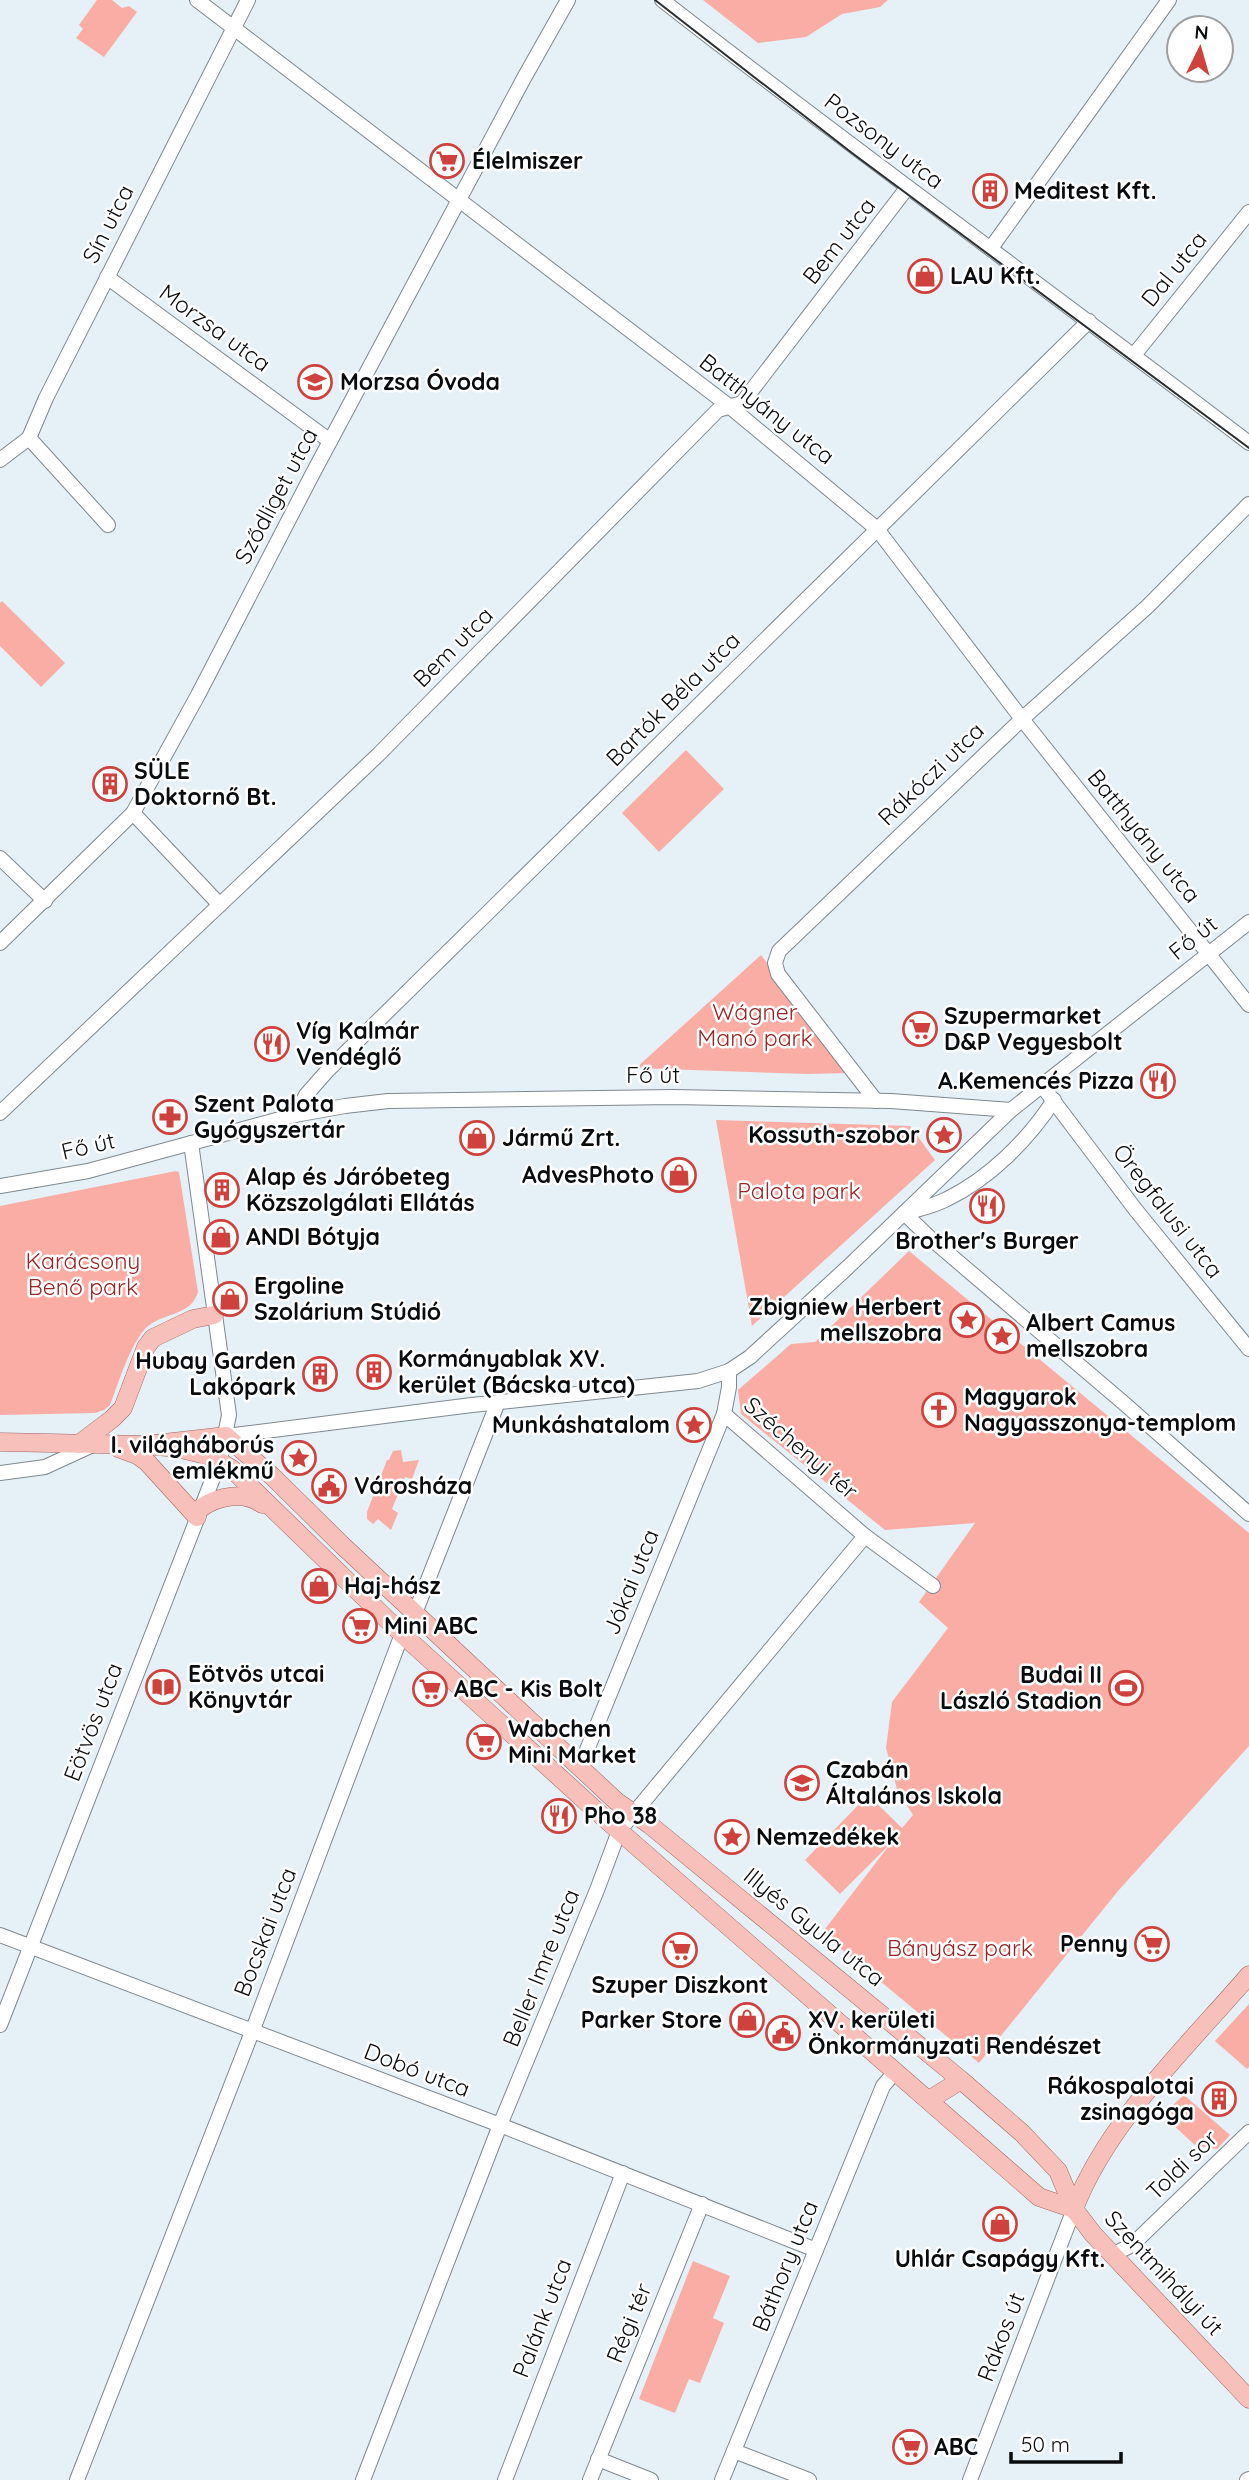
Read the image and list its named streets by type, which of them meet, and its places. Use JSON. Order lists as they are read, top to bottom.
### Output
{
  "streets": {
    "main road": ["Illyés Gyula utca", "Szentmihályi út"],
    "street": [
      "Pozsony utca",
      "Sín utca",
      "Bem utca",
      "Dal utca",
      "Morzsa utca",
      "Batthyány utca",
      "Sződliget utca",
      "Bartók Béla utca",
      "Rákóczi utca",
      "Fő út",
      "Öregfalusi utca",
      "Széchenyi tér",
      "Jókai utca",
      "Eötvös utca",
      "Bocskai utca",
      "Beller Imre utca",
      "Dobó utca",
      "Toldi sor",
      "Báthory utca",
      "Palánk utca",
      "Régi tér",
      "Rákos út"
    ]
  },
  "crossings": [
    ["Pozsony utca", "Bem utca"],
    ["Pozsony utca", "Dal utca"],
    ["Pozsony utca", "Bartók Béla utca"],
    ["Sín utca", "Morzsa utca"],
    ["Sín utca", "Batthyány utca"],
    ["Bem utca", "Batthyány utca"],
    ["Morzsa utca", "Sződliget utca"],
    ["Batthyány utca", "Sződliget utca"],
    ["Batthyány utca", "Bartók Béla utca"],
    ["Batthyány utca", "Rákóczi utca"],
    ["Batthyány utca", "Fő út"],
    ["Bartók Béla utca", "Fő út"],
    ["Rákóczi utca", "Fő út"],
    ["Fő út", "Széchenyi tér"],
    ["Fő út", "Eötvös utca"],
    ["Öregfalusi utca", "Széchenyi tér"],
    ["Széchenyi tér", "Jókai utca"],
    ["Széchenyi tér", "Beller Imre utca"],
    ["Jókai utca", "Illyés Gyula utca"],
    ["Eötvös utca", "Illyés Gyula utca"],
    ["Eötvös utca", "Dobó utca"],
    ["Illyés Gyula utca", "Bocskai utca"],
    ["Illyés Gyula utca", "Beller Imre utca"],
    ["Illyés Gyula utca", "Szentmihályi út"],
    ["Illyés Gyula utca", "Rákos út"],
    ["Bocskai utca", "Dobó utca"],
    ["Beller Imre utca", "Dobó utca"],
    ["Dobó utca", "Báthory utca"],
    ["Dobó utca", "Palánk utca"],
    ["Dobó utca", "Régi tér"],
    ["Toldi sor", "Szentmihályi út"],
    ["Szentmihályi út", "Rákos út"]
  ],
  "parks": [
    "Wágner Manó park",
    "Palota park",
    "Karácsony Benő park",
    "Bányász park"
  ],
  "places": {
    "supermarket": [
      "Élelmiszer",
      "Szupermarket D&P Vegyesbolt",
      "Mini ABC",
      "ABC - Kis Bolt",
      "Wabchen Mini Market",
      "Penny",
      "Szuper Diszkont",
      "ABC"
    ],
    "building": [
      "Meditest Kft.",
      "SÜLE Doktornő Bt.",
      "Alap és Járóbeteg Közszolgálati Ellátás",
      "Kormányablak XV. kerület (Bácska utca)",
      "Hubay Garden Lakópark",
      "Rákospalotai zsinagóga"
    ],
    "shop": [
      "LAU Kft.",
      "Jármű Zrt.",
      "AdvesPhoto",
      "ANDI Bótyja",
      "Ergoline Szolárium Stúdió",
      "Haj-hász",
      "Parker Store",
      "Uhlár Csapágy Kft."
    ],
    "school or university": ["Morzsa Óvoda", "Czabán Általános Iskola"],
    "restaurant": [
      "Víg Kalmár Vendéglő",
      "A.Kemencés Pizza",
      "Brother's Burger",
      "Pho 38"
    ],
    "pharmacy": ["Szent Palota Gyógyszertár"],
    "place": [
      "Kossuth-szobor",
      "Zbigniew Herbert mellszobra",
      "Albert Camus mellszobra",
      "Munkáshatalom",
      "I. világháborús emlékmű",
      "Nemzedékek"
    ],
    "church": ["Magyarok Nagyasszonya-templom"],
    "public building": ["Városháza", "XV. kerületi Önkormányzati Rendészet"],
    "library": ["Eötvös utcai Könyvtár"],
    "sports": ["Budai II László Stadion"]
  },
  "scale_bar": "50 m",
  "north": "top"
}
